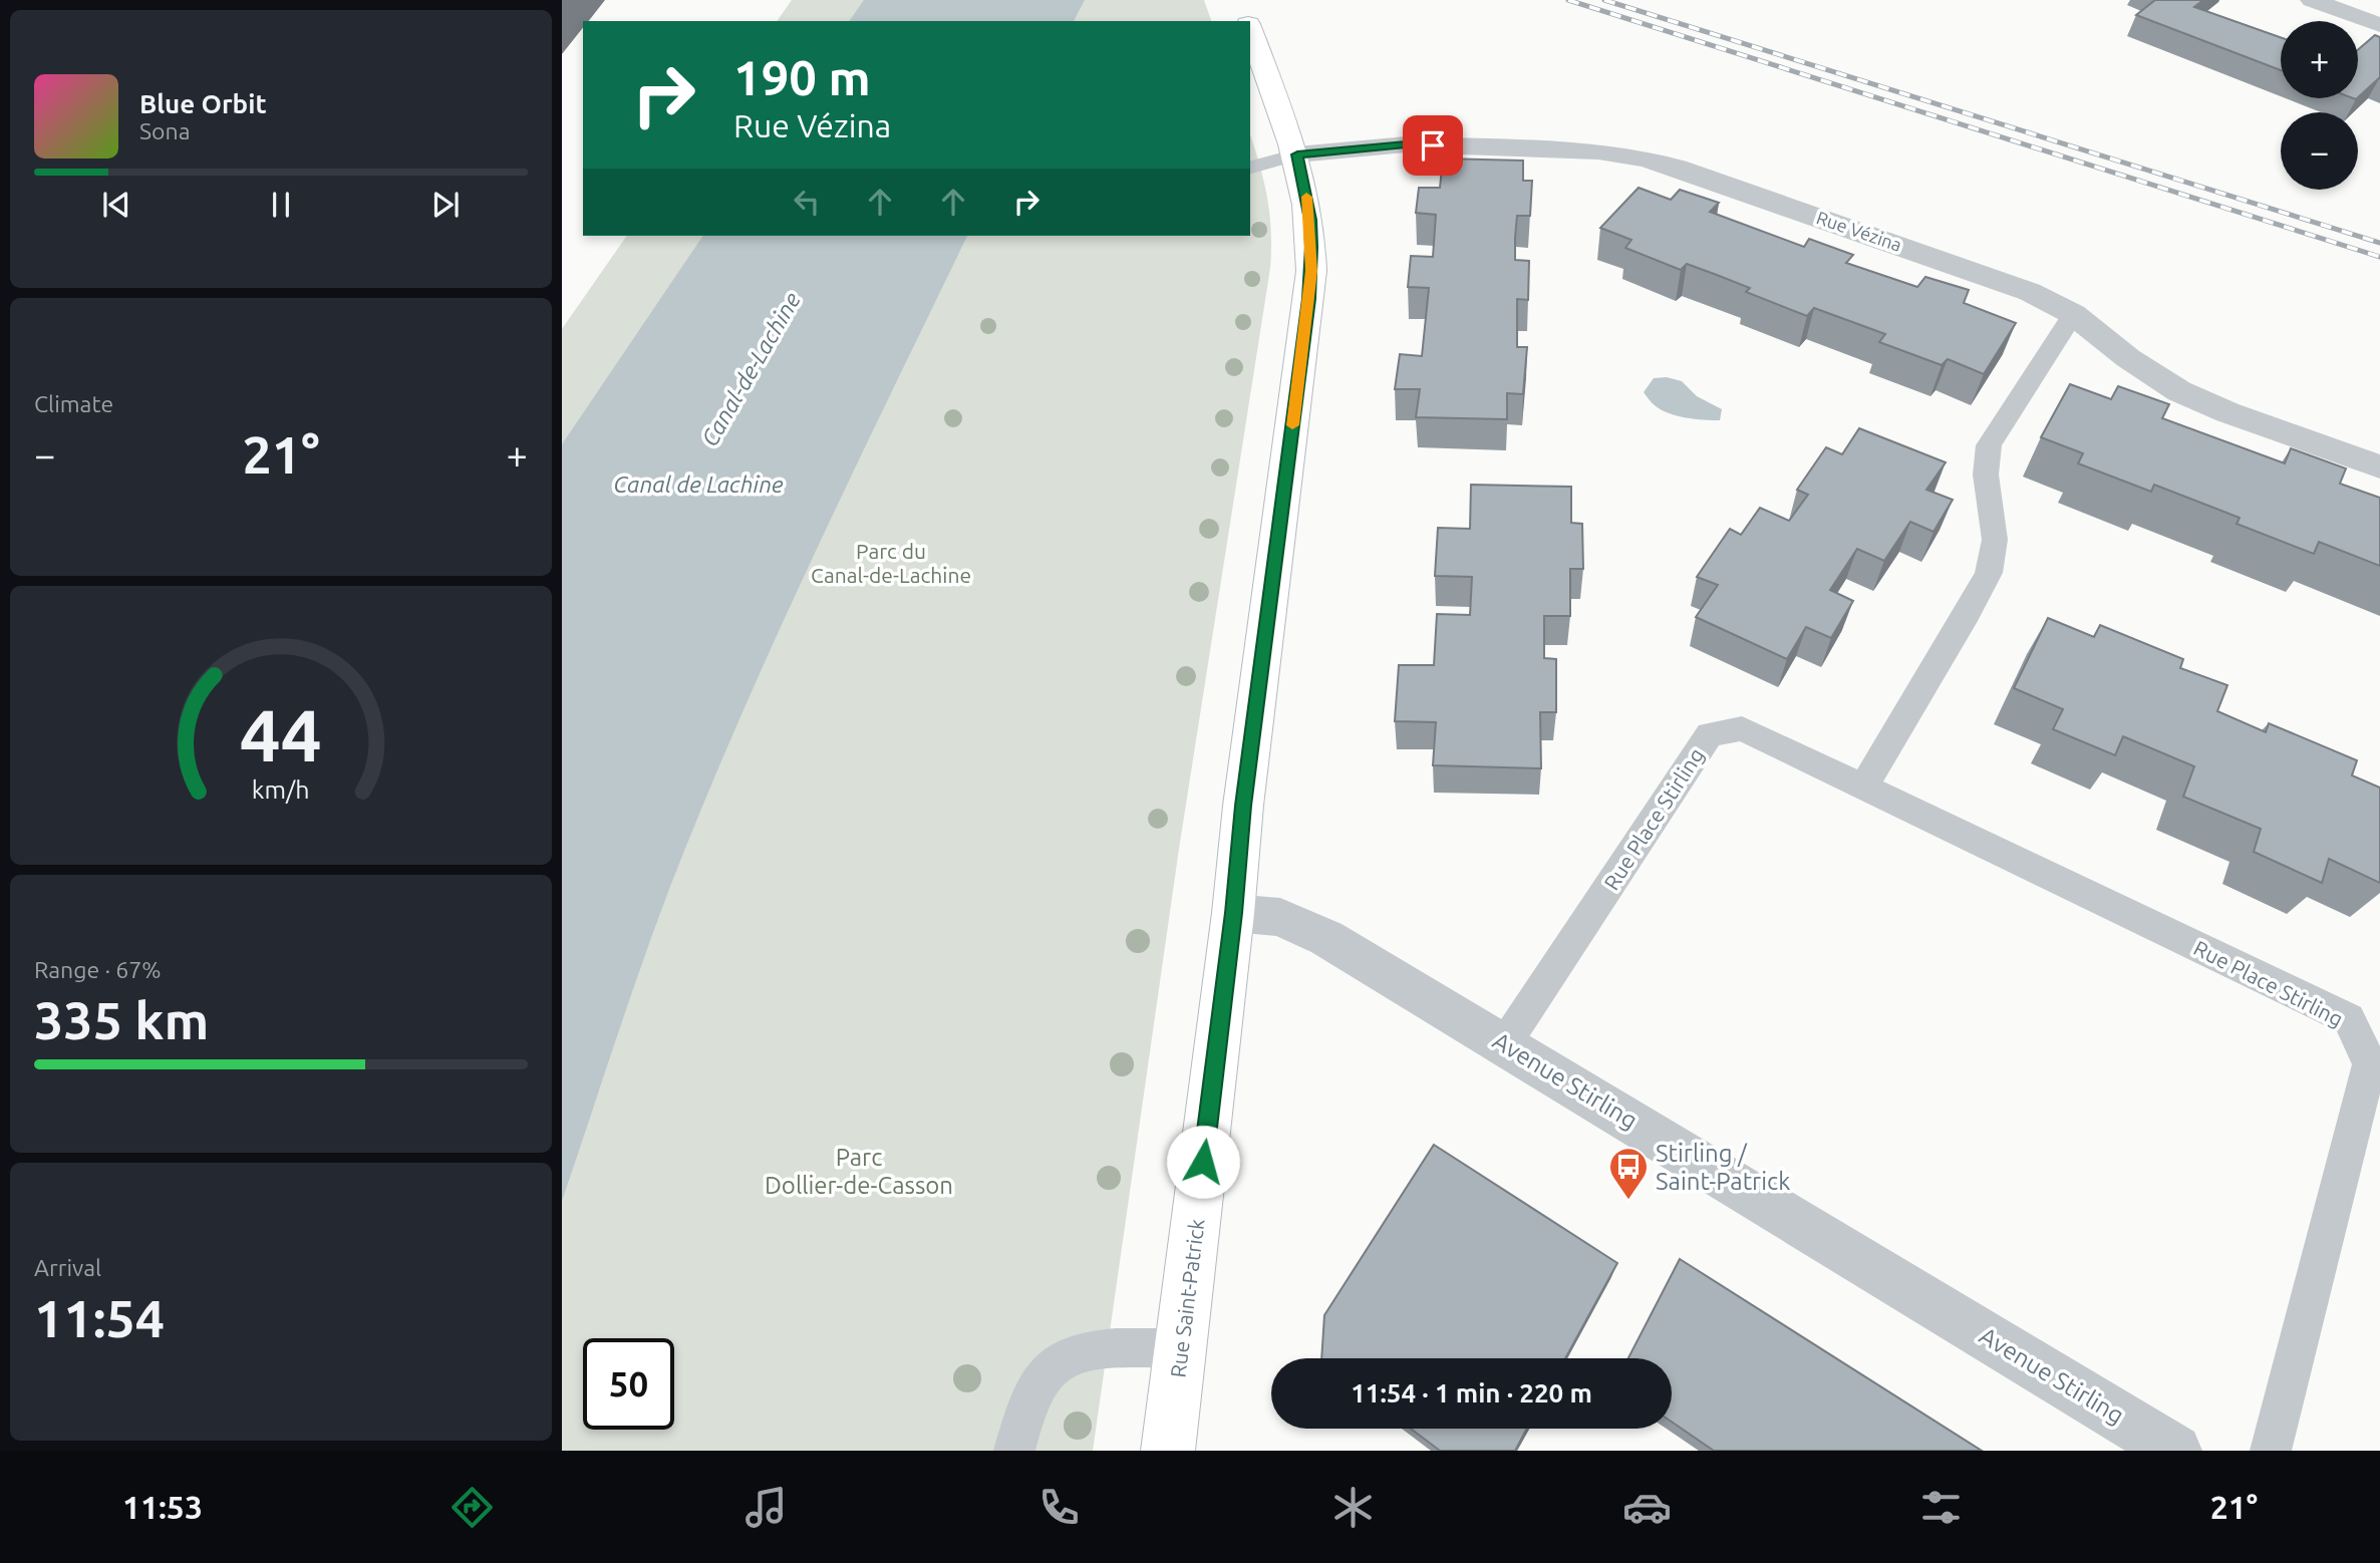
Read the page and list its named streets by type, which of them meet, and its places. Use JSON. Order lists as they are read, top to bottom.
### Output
{
  "streets": {
    "main road": ["Rue Saint-Patrick"],
    "street": ["Rue Vézina", "Avenue Stirling"],
    "lane": ["Rue Place Stirling"]
  },
  "crossings": [
    ["Rue Vézina", "Rue Saint-Patrick"],
    ["Rue Place Stirling", "Avenue Stirling"],
    ["Avenue Stirling", "Rue Saint-Patrick"]
  ],
  "water": ["Canal-de-Lachine", "Canal de Lachine"],
  "parks": ["Parc du Canal-de-Lachine", "Parc Dollier-de-Casson"],
  "places": {
    "bus stop": ["Stirling / Saint-Patrick"]
  },
  "page": {
    "map_buttons": ["+", "−"],
    "turn": ["190 m", "Rue Vézina"],
    "song": ["Blue Orbit", "Sona"],
    "tile": [
      "Climate",
      ["Range · 67%", "335 km"],
      ["Arrival", "11:54"]
    ],
    "heat": ["−", "21°", "+"],
    "limit": "50",
    "trip": "11:54 · 1 min · 220 m",
    "tabs": ["11:53", "21°"],
    "gauge": ["44", "km/h"]
  }
}
